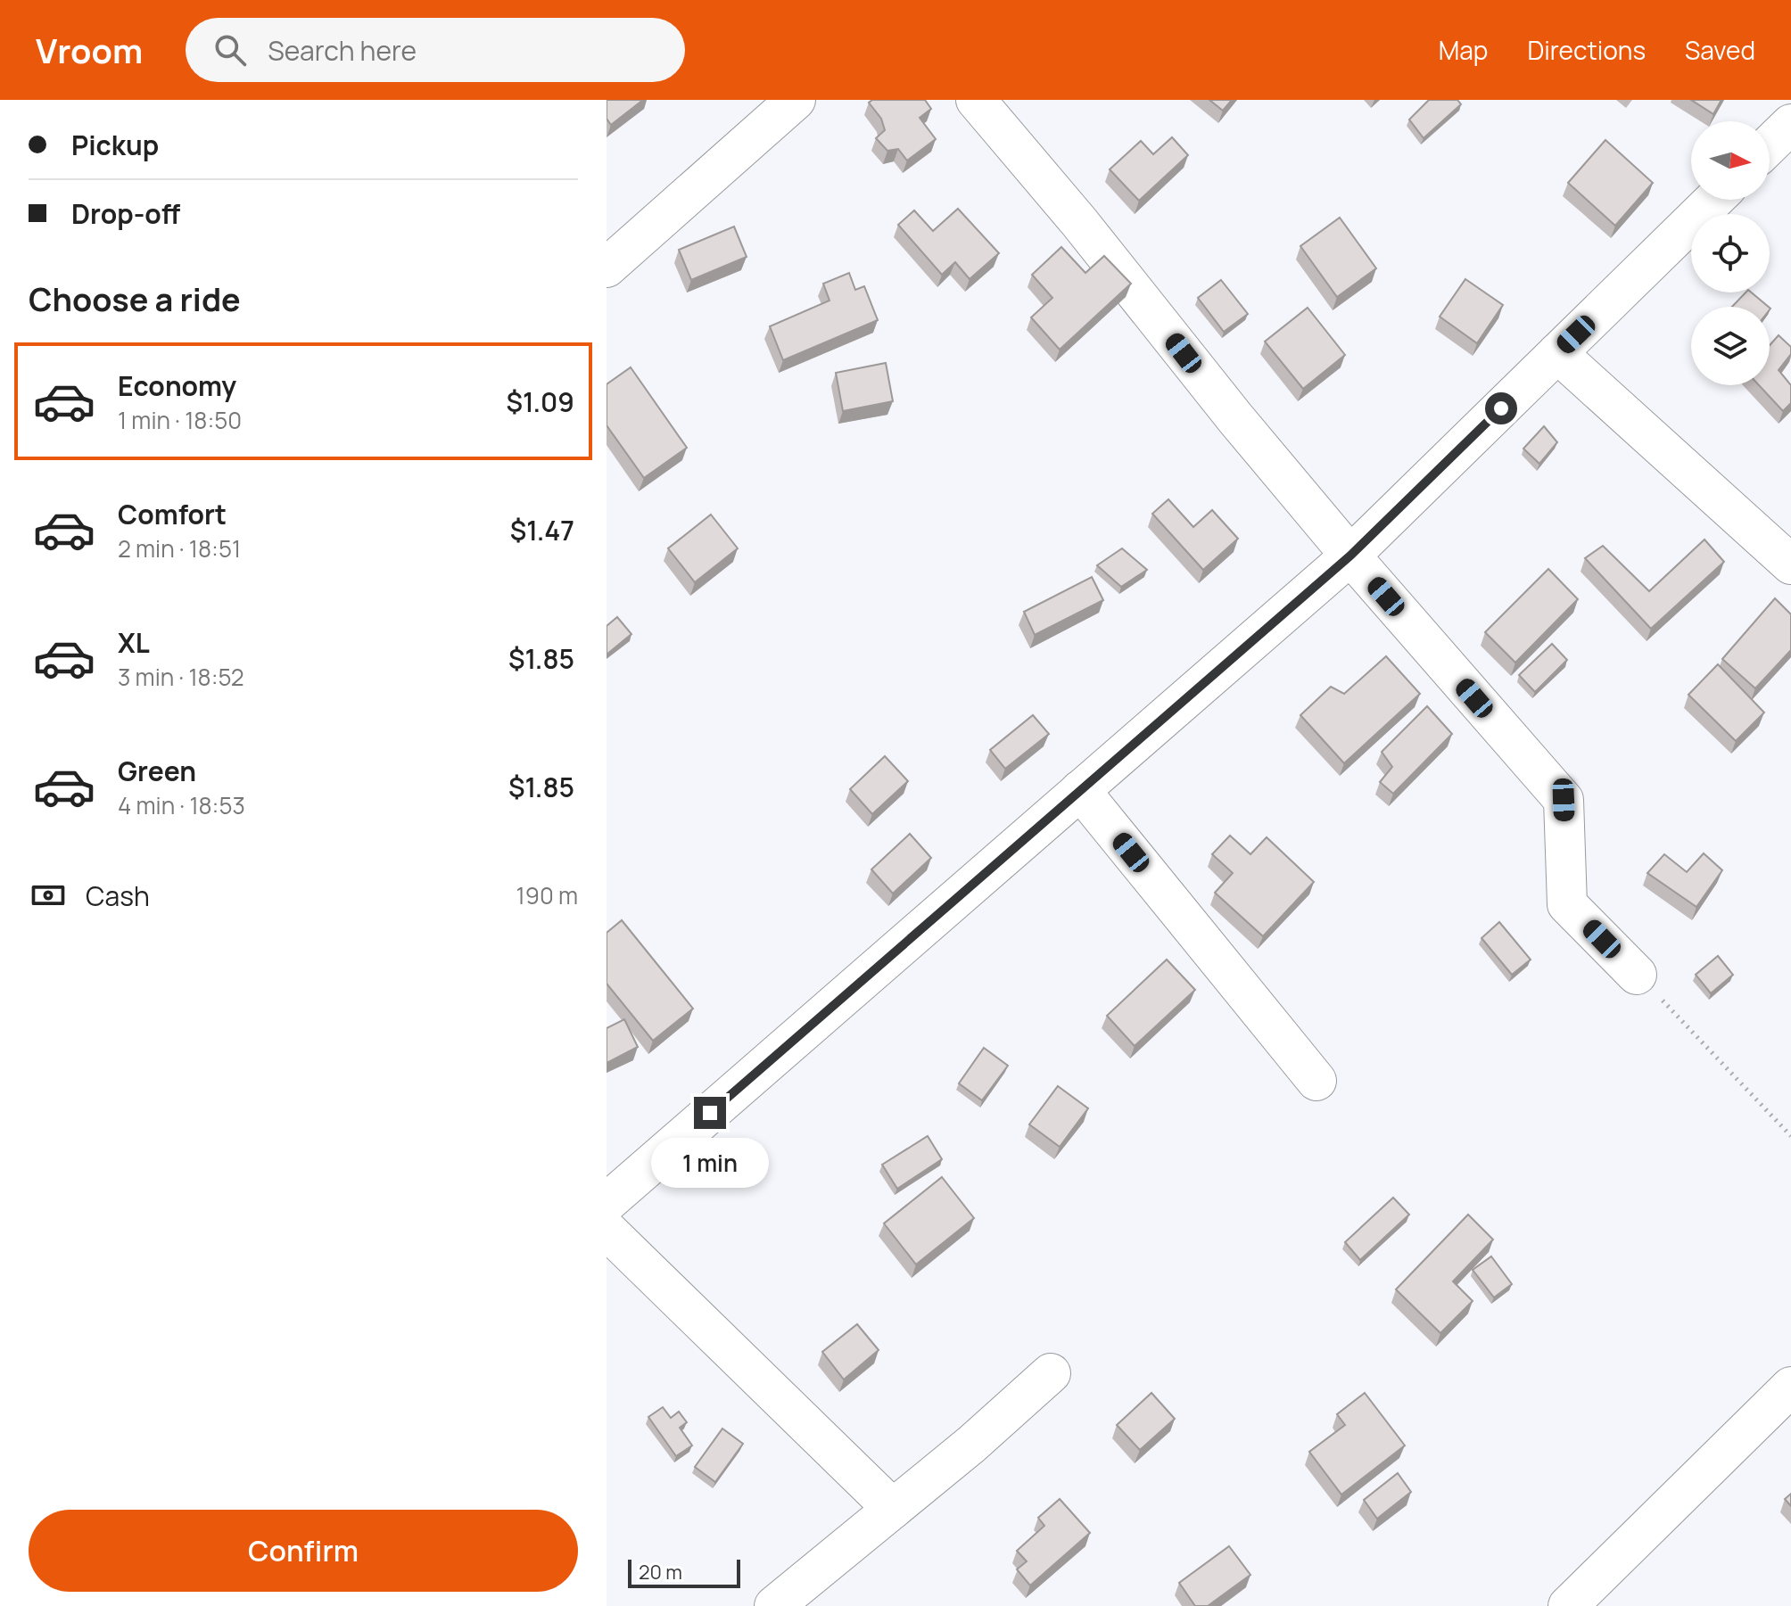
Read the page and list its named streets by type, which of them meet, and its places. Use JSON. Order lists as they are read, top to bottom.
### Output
{
  "scale_bar": "20 m",
  "north": "right",
  "page": {
    "header": "Vroom",
    "search": "Search here",
    "nav": ["Map", "Directions", "Saved"],
    "banner": ["Pickup", "Drop-off"],
    "heading": "Choose a ride",
    "list": [
      {
        "name": "Economy",
        "note": "1 min · 18:50",
        "value": "$1.09"
      },
      {
        "name": "Comfort",
        "note": "2 min · 18:51",
        "value": "$1.47"
      },
      {
        "name": "XL",
        "note": "3 min · 18:52",
        "value": "$1.85"
      },
      {
        "name": "Green",
        "note": "4 min · 18:53",
        "value": "$1.85"
      }
    ],
    "pay": ["Cash", "190 m"],
    "bubble": "1 min",
    "buttons": "Confirm",
    "scale": "20 m"
  }
}
